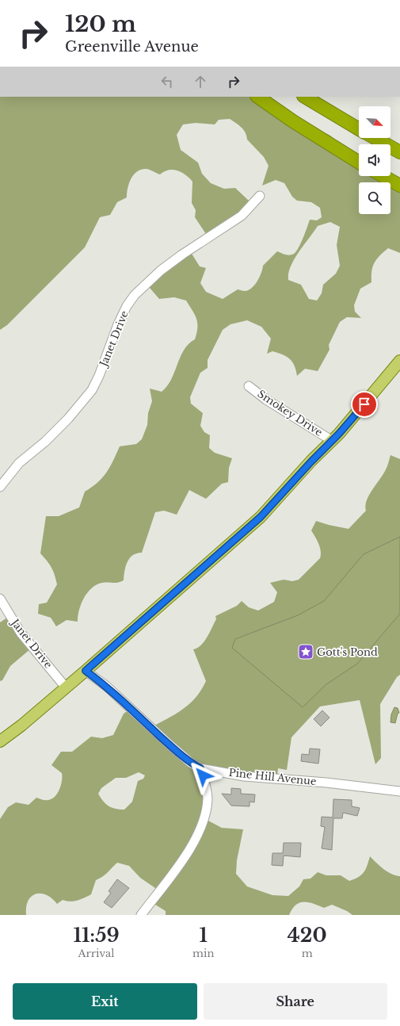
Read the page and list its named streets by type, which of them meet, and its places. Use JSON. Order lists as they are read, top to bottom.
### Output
{
  "streets": {
    "street": ["Janet Drive", "Smokey Drive", "Pine Hill Avenue"]
  },
  "places": {
    "place": ["Gott's Pond"]
  },
  "north": "bottom right",
  "page": {
    "turn": ["120 m", "Greenville Avenue"],
    "eta": [
      "11:59",
      "Arrival",
      "1",
      "min",
      "420",
      "m"
    ],
    "buttons": ["Exit", "Share"]
  }
}
